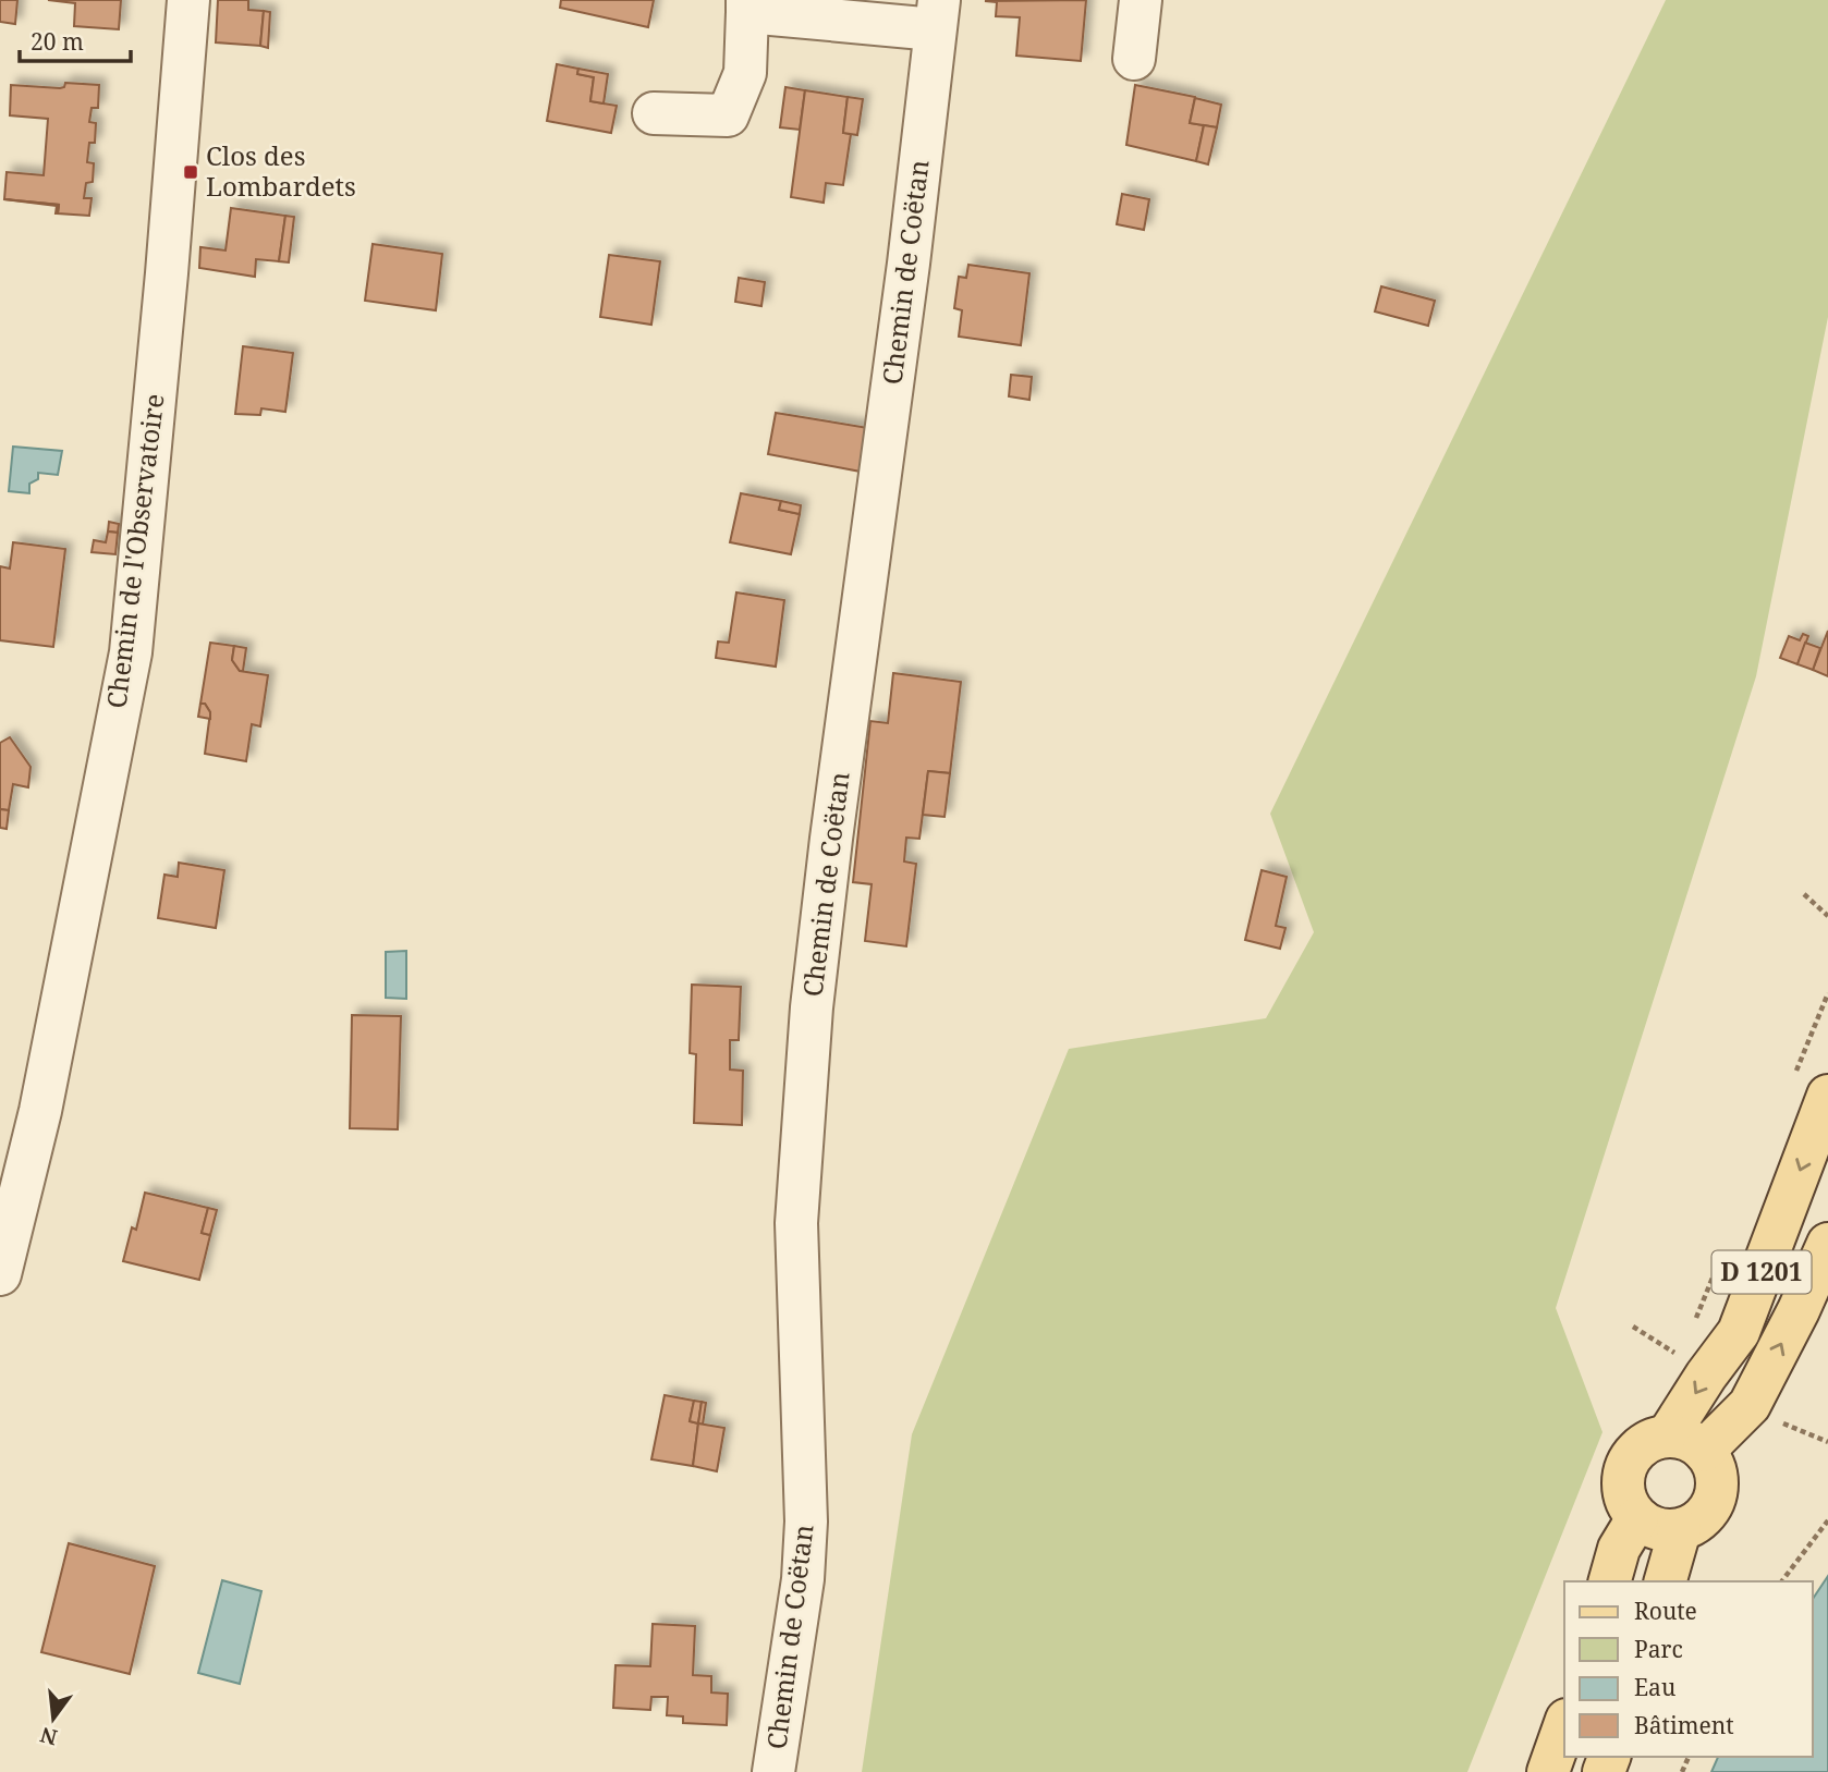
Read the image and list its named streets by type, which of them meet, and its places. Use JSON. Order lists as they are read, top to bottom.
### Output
{
  "streets": {
    "main road": ["D 1201"],
    "street": ["Chemin de Coëtan", "Chemin de l'Observatoire"]
  },
  "places": {
    "transit": ["Clos des Lombardets"]
  },
  "legend": [
    "Route",
    "Parc",
    "Eau",
    "Bâtiment"
  ],
  "scale_bar": "20 m",
  "north": "bottom"
}
